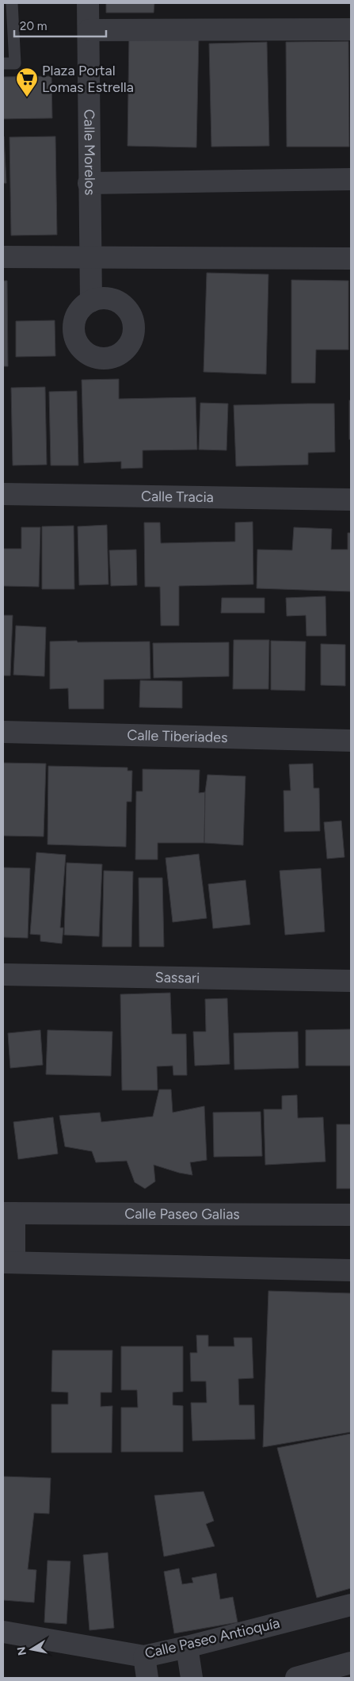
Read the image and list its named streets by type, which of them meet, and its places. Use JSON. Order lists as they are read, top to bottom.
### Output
{
  "streets": {
    "street": [
      "Calle Morelos",
      "Calle Tracia",
      "Calle Tiberiades",
      "Sassari",
      "Calle Paseo Galias",
      "Calle Paseo Antioquía"
    ]
  },
  "places": {
    "supermarket": ["Plaza Portal Lomas Estrella"]
  },
  "scale_bar": "20 m",
  "north": "left"
}
